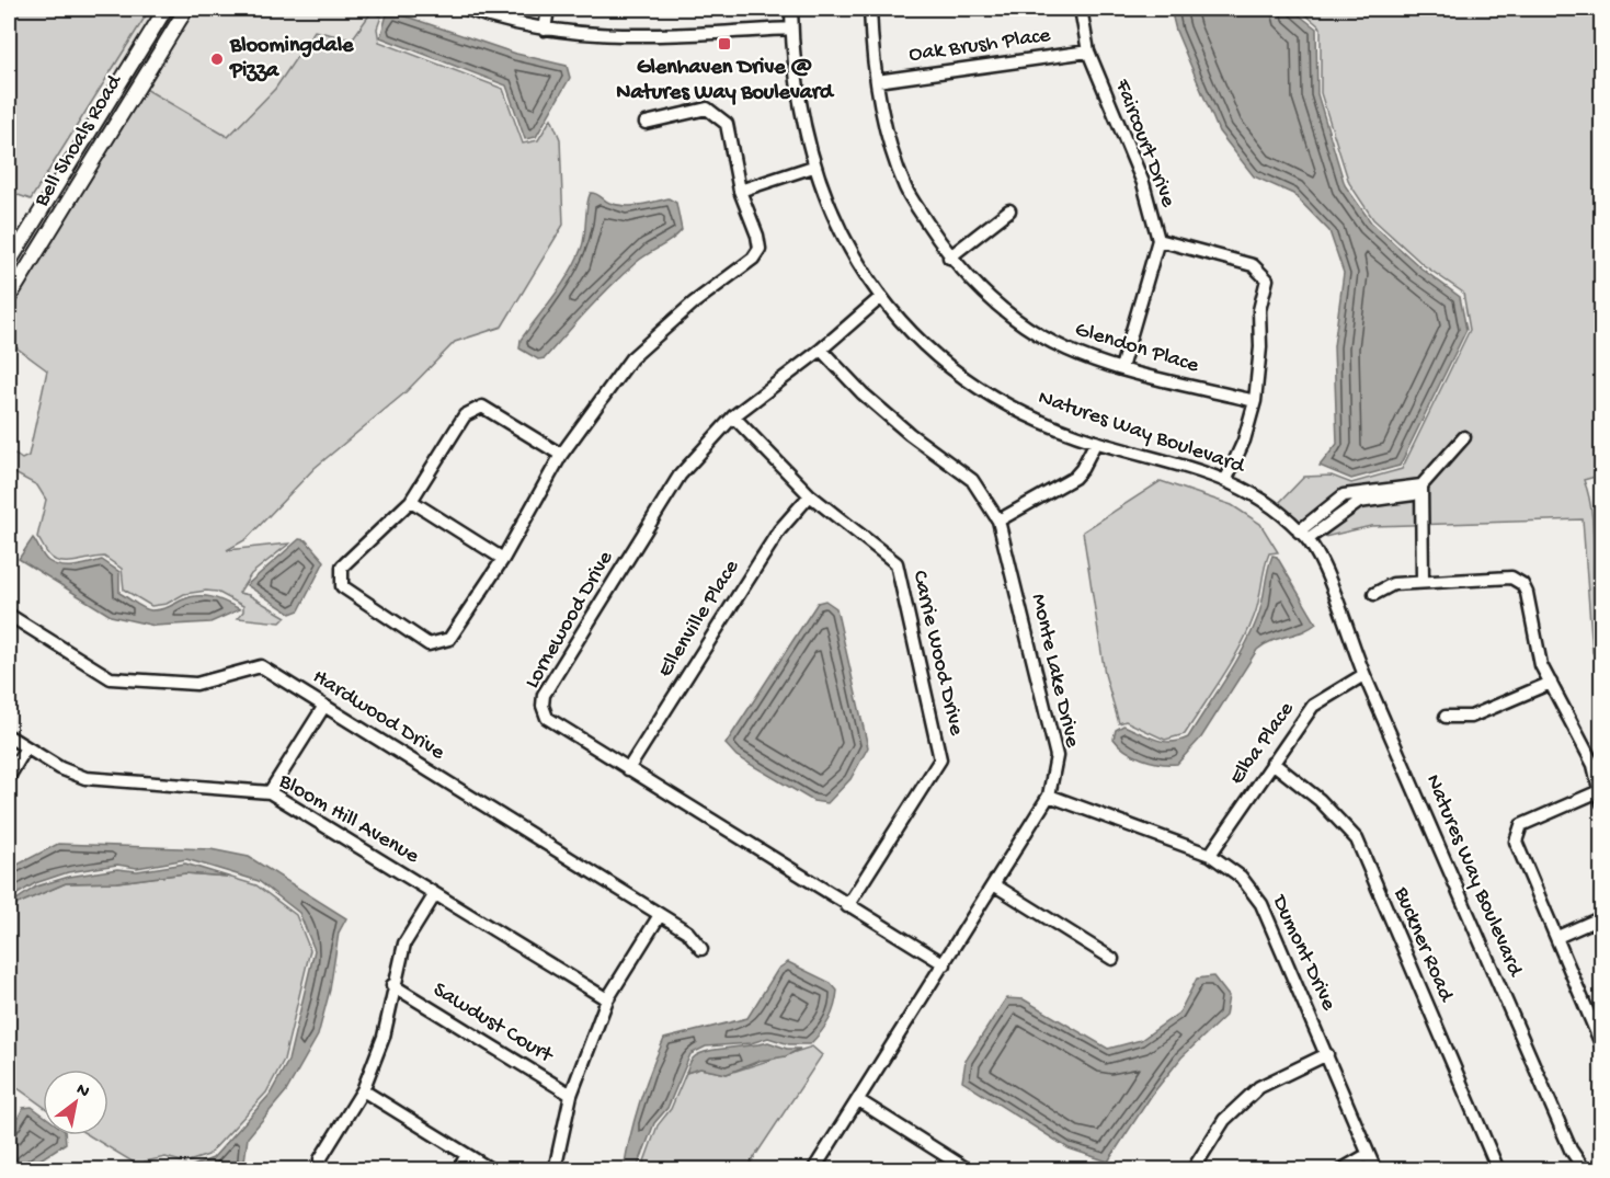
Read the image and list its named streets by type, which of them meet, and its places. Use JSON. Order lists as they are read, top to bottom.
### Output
{
  "streets": {
    "main road": ["Bell Shoals Road"],
    "street": [
      "Oak Brush Place",
      "Faircourt Drive",
      "Glendon Place",
      "Natures Way Boulevard",
      "Ellenville Place",
      "Lornewood Drive",
      "Carrie Wood Drive",
      "Monte Lake Drive",
      "Hardwood Drive",
      "Elba Place",
      "Bloom Hill Avenue",
      "Buckner Road",
      "Dumont Drive",
      "Sawdust Court"
    ]
  },
  "crossings": [
    ["Oak Brush Place", "Faircourt Drive"],
    ["Oak Brush Place", "Glendon Place"],
    ["Faircourt Drive", "Glendon Place"],
    ["Natures Way Boulevard", "Lornewood Drive"],
    ["Natures Way Boulevard", "Elba Place"],
    ["Ellenville Place", "Lornewood Drive"],
    ["Ellenville Place", "Carrie Wood Drive"],
    ["Lornewood Drive", "Carrie Wood Drive"],
    ["Lornewood Drive", "Monte Lake Drive"],
    ["Monte Lake Drive", "Dumont Drive"],
    ["Elba Place", "Buckner Road"],
    ["Elba Place", "Dumont Drive"]
  ],
  "places": {
    "transit": ["Glenhaven Drive @ Natures Way Boulevard"],
    "other": ["Bloomingdale Pizza"]
  },
  "north": "top right"
}
